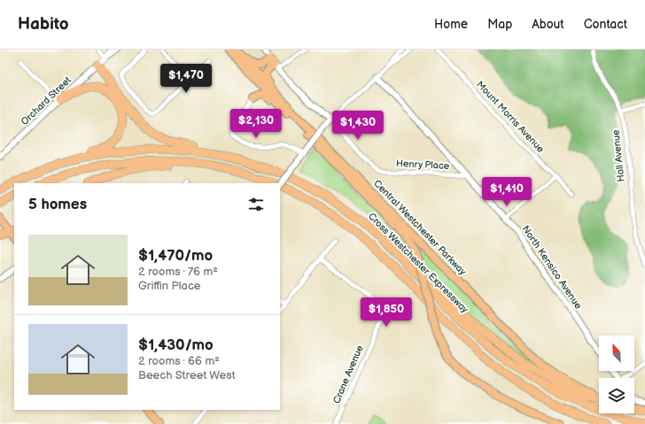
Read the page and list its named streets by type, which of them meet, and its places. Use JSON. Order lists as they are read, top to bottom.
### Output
{
  "streets": {
    "highway": ["Cross Westchester Expressway"],
    "main road": ["Central Westchester Parkway"],
    "street": [
      "Orchard Street",
      "Mount Morris Avenue",
      "Hall Avenue",
      "Henry Place",
      "North Kensico Avenue",
      "Crane Avenue"
    ]
  },
  "crossings": [
    ["Henry Place", "North Kensico Avenue"]
  ],
  "north": "top left",
  "page": {
    "header": "Habito",
    "nav": [
      "Home",
      "Map",
      "About",
      "Contact"
    ],
    "price": [
      "$1,470",
      "$2,130",
      "$1,430",
      "$1,410",
      "$1,850"
    ],
    "heading": "5 homes",
    "list": [
      {
        "name": "$1,470/mo",
        "note": "2 rooms · 76 m² · Griffin Place"
      },
      {
        "name": "$1,430/mo",
        "note": "2 rooms · 66 m² · Beech Street West"
      }
    ]
  }
}
